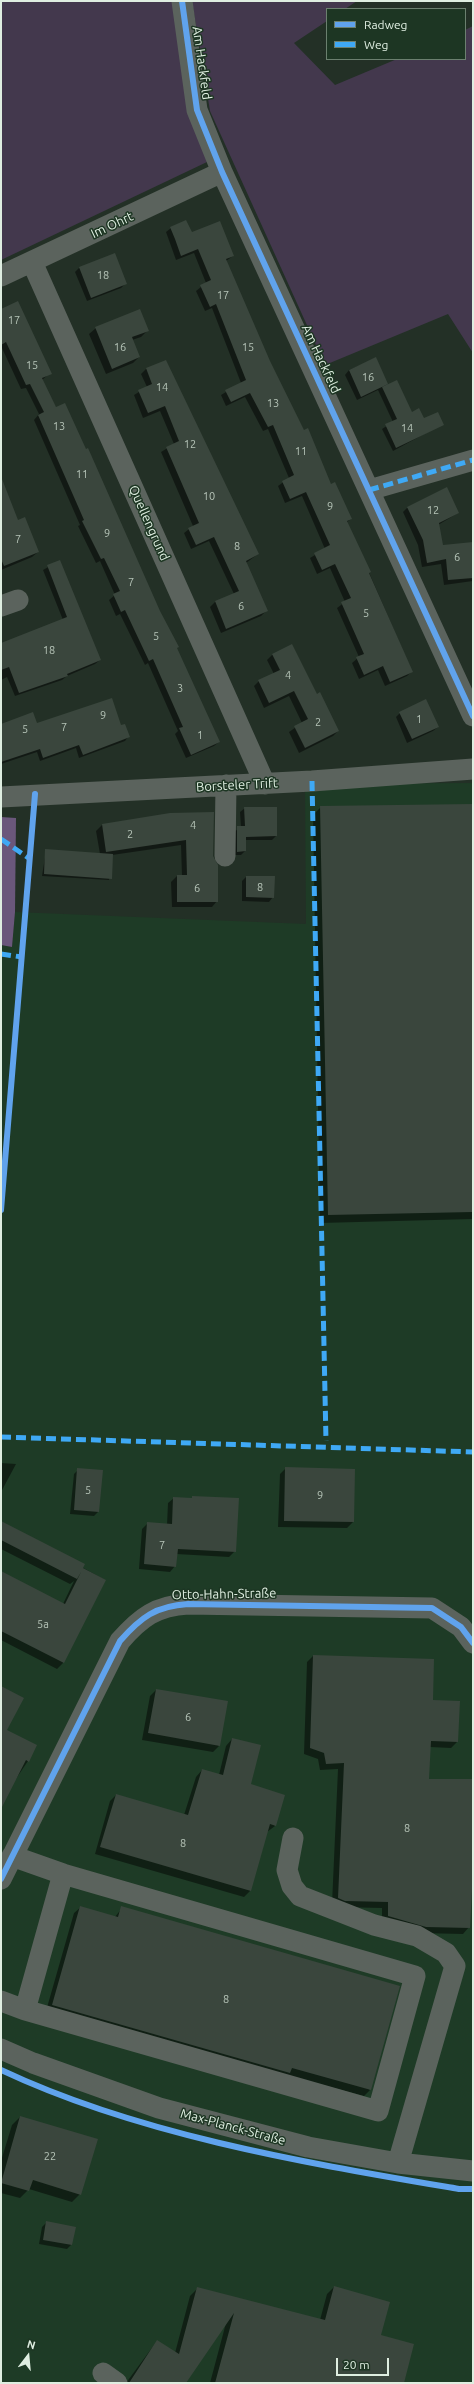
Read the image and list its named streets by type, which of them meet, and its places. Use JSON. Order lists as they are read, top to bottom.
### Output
{
  "streets": {
    "street": [
      "Am Hackfeld",
      "Im Ohrt",
      "Quellengrund",
      "Borsteler Trift",
      "Otto-Hahn-Straße",
      "Max-Planck-Straße"
    ]
  },
  "crossings": [
    ["Am Hackfeld", "Im Ohrt"],
    ["Im Ohrt", "Quellengrund"],
    ["Quellengrund", "Borsteler Trift"]
  ],
  "house_numbers": [
    "18",
    "17",
    "17",
    "16",
    "15",
    "15",
    "16",
    "14",
    "13",
    "13",
    "14",
    "12",
    "11",
    "11",
    "10",
    "9",
    "12",
    "9",
    "7",
    "8",
    "6",
    "7",
    "6",
    "5",
    "5",
    "18",
    "4",
    "3",
    "9",
    "1",
    "2",
    "7",
    "5",
    "1",
    "4",
    "2",
    "8",
    "6",
    "5",
    "9",
    "7",
    "5a",
    "6",
    "8",
    "8",
    "8",
    "22"
  ],
  "legend": ["Radweg", "Weg"],
  "scale_bar": "20 m",
  "north": "top"
}
